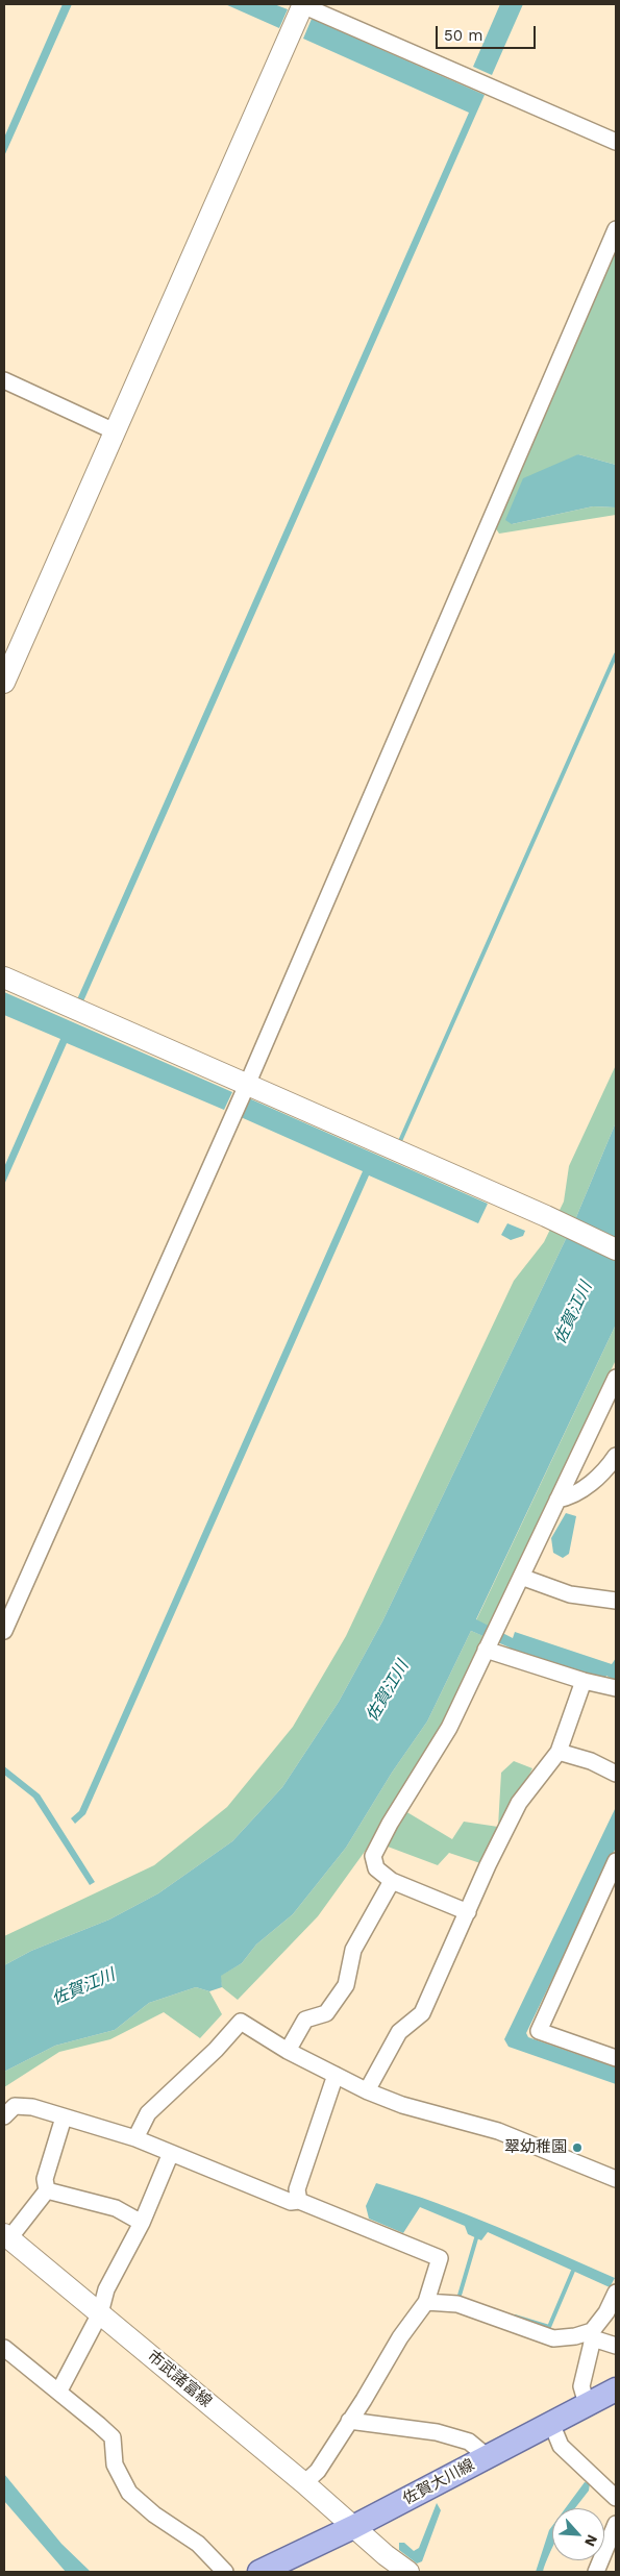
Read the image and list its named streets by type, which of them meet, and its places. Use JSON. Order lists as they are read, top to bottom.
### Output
{
  "streets": {
    "main road": ["佐賀大川線"],
    "street": ["市武諸富線"]
  },
  "crossings": [
    ["市武諸富線", "佐賀大川線"]
  ],
  "water": ["佐賀江川"],
  "places": ["翠幼稚園"],
  "scale_bar": "50 m",
  "north": "bottom right"
}
